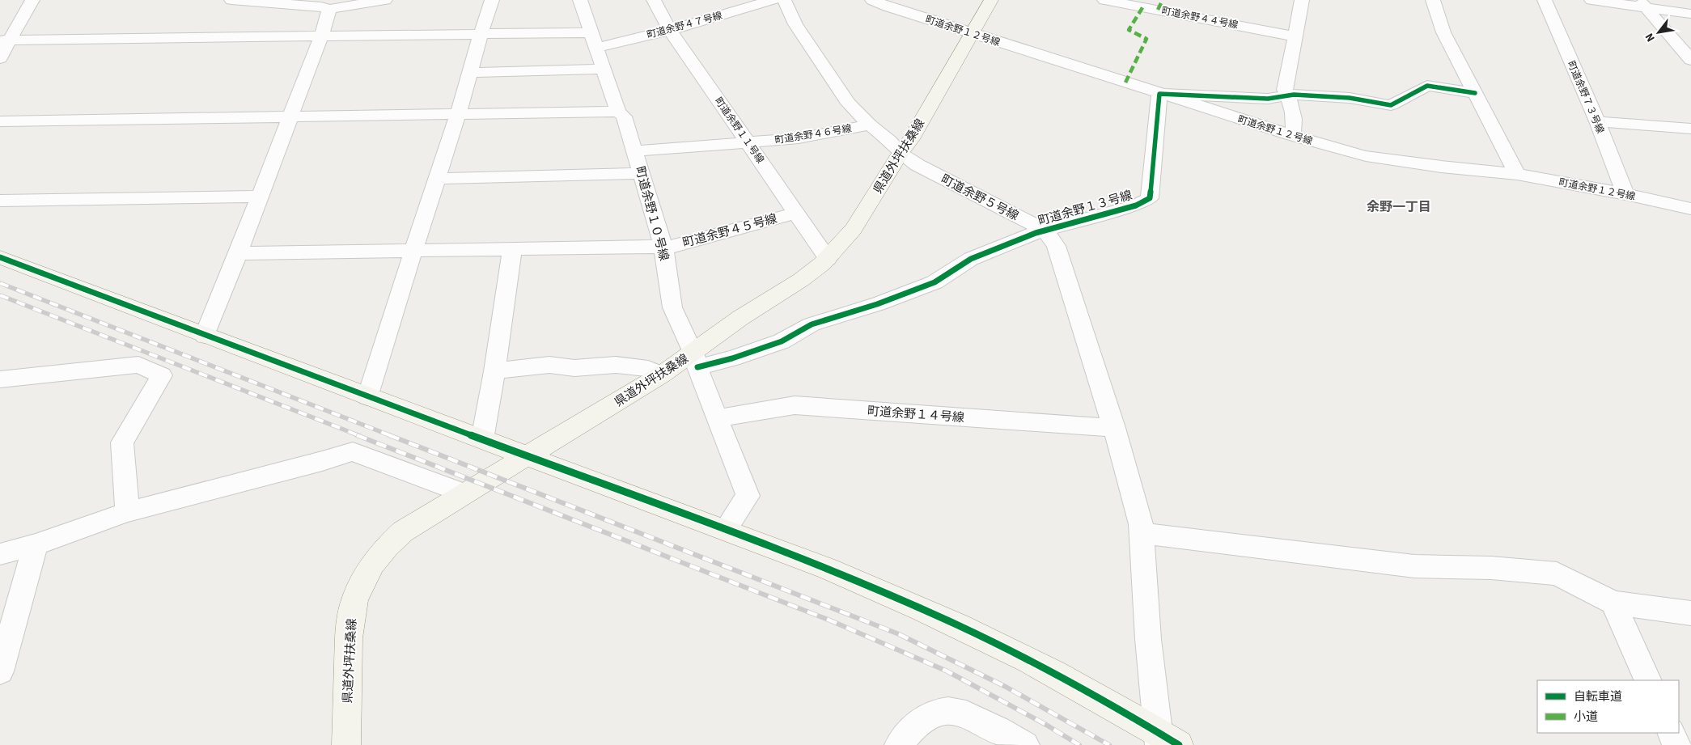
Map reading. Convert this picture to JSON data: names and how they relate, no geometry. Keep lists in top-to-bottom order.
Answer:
{
  "streets": {
    "main road": ["県道外坪扶桑線"],
    "street": [
      "町道余野４４号線",
      "町道余野４７号線",
      "町道余野１２号線",
      "町道余野７３号線",
      "町道余野１１号線",
      "町道余野４６号線",
      "町道余野５号線",
      "町道余野１３号線",
      "町道余野１０号線",
      "町道余野４５号線",
      "町道余野１４号線"
    ]
  },
  "crossings": [
    ["町道余野４７号線", "町道余野１１号線"],
    ["町道余野４７号線", "町道余野１０号線"],
    ["町道余野１２号線", "町道余野７３号線"],
    ["町道余野１２号線", "県道外坪扶桑線"],
    ["町道余野１２号線", "町道余野１３号線"],
    ["町道余野１１号線", "町道余野４６号線"],
    ["町道余野１１号線", "県道外坪扶桑線"],
    ["町道余野１１号線", "町道余野４５号線"],
    ["町道余野４６号線", "町道余野５号線"],
    ["町道余野４６号線", "町道余野１０号線"],
    ["県道外坪扶桑線", "町道余野５号線"],
    ["県道外坪扶桑線", "町道余野１３号線"],
    ["県道外坪扶桑線", "町道余野１０号線"],
    ["町道余野５号線", "町道余野１３号線"],
    ["町道余野５号線", "町道余野１４号線"],
    ["町道余野１３号線", "町道余野１０号線"],
    ["町道余野１０号線", "町道余野４５号線"],
    ["町道余野１０号線", "町道余野１４号線"]
  ],
  "districts": ["余野一丁目"],
  "legend": ["自転車道", "小道"],
  "north": "bottom left"
}
